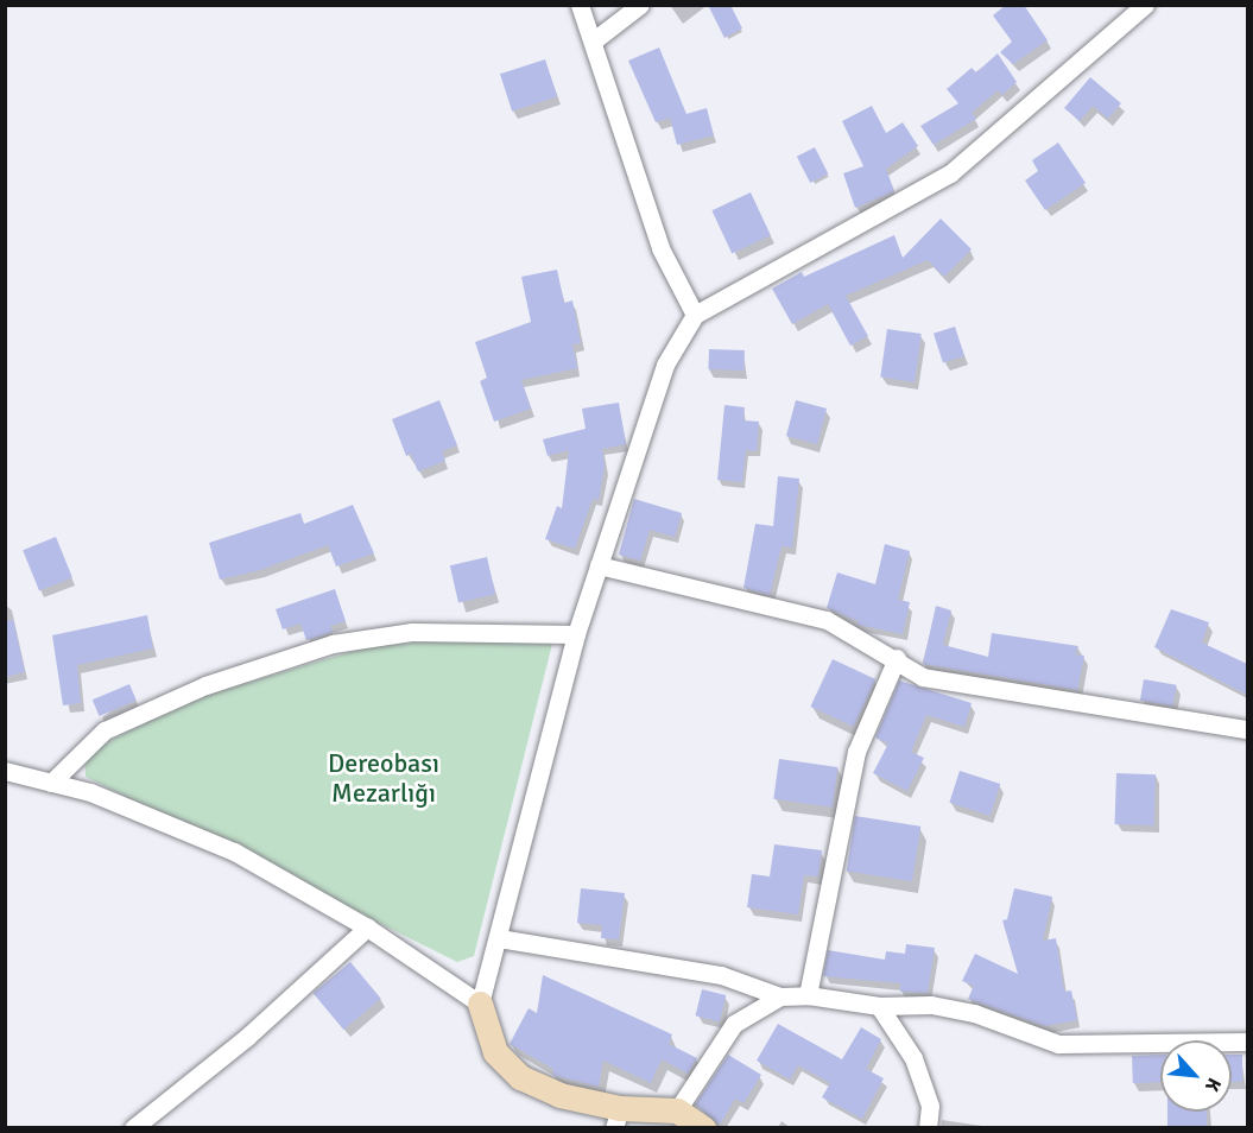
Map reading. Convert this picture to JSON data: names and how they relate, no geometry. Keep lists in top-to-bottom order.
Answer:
{
  "parks": ["Dereobası Mezarlığı"],
  "north": "bottom right"
}
